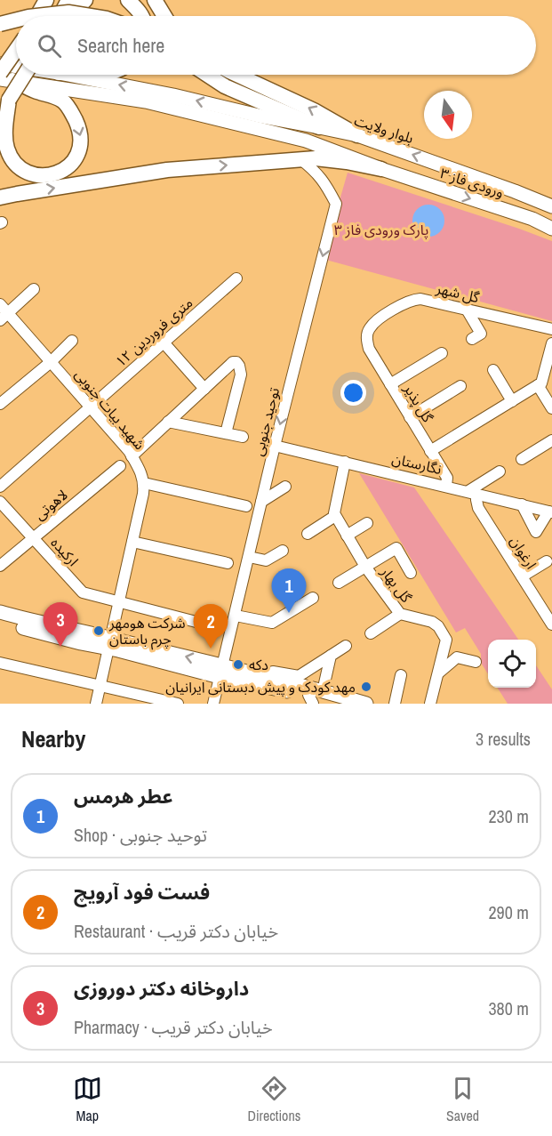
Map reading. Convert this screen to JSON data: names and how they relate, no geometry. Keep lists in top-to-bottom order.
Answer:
{
  "streets": {
    "main road": ["بلوار ولایت", "ورودی فاز ۳"],
    "street": [
      "گل شهر",
      "۱۲ متری فروردین",
      "گل پذیر",
      "شهید بیات جنوبی",
      "توحید جنوبی",
      "نگارستان",
      "لاهوتی",
      "ارکیده",
      "ارغوان",
      "گل بهار"
    ]
  },
  "crossings": [
    ["گل شهر", "گل پذیر"],
    ["۱۲ متری فروردین", "شهید بیات جنوبی"],
    ["گل پذیر", "نگارستان"],
    ["توحید جنوبی", "نگارستان"],
    ["نگارستان", "ارغوان"],
    ["لاهوتی", "ارکیده"]
  ],
  "one_way": ["ورودی فاز ۳", "توحید جنوبی"],
  "parks": ["پارک ورودی فاز ۳"],
  "places": ["شرکت هومهر چرم باستان", "دکه", "مهد کودک و پیش دبستانی ایرانیان"],
  "north": "bottom",
  "page": {
    "search": "Search here",
    "pins": ["1", "3", "2"],
    "heading": ["Nearby", "3 results"],
    "list": [
      {
        "mark": "1",
        "name": "عطر هرمس",
        "note": "Shop · توحید جنوبی",
        "value": "230 m"
      },
      {
        "mark": "2",
        "name": "فست فود آرویچ",
        "note": "Restaurant · خیابان دکتر قریب",
        "value": "290 m"
      },
      {
        "mark": "3",
        "name": "داروخانه دکتر دوروزی",
        "note": "Pharmacy · خیابان دکتر قریب",
        "value": "380 m"
      }
    ],
    "nav": ["Map", "Directions", "Saved"]
  }
}
